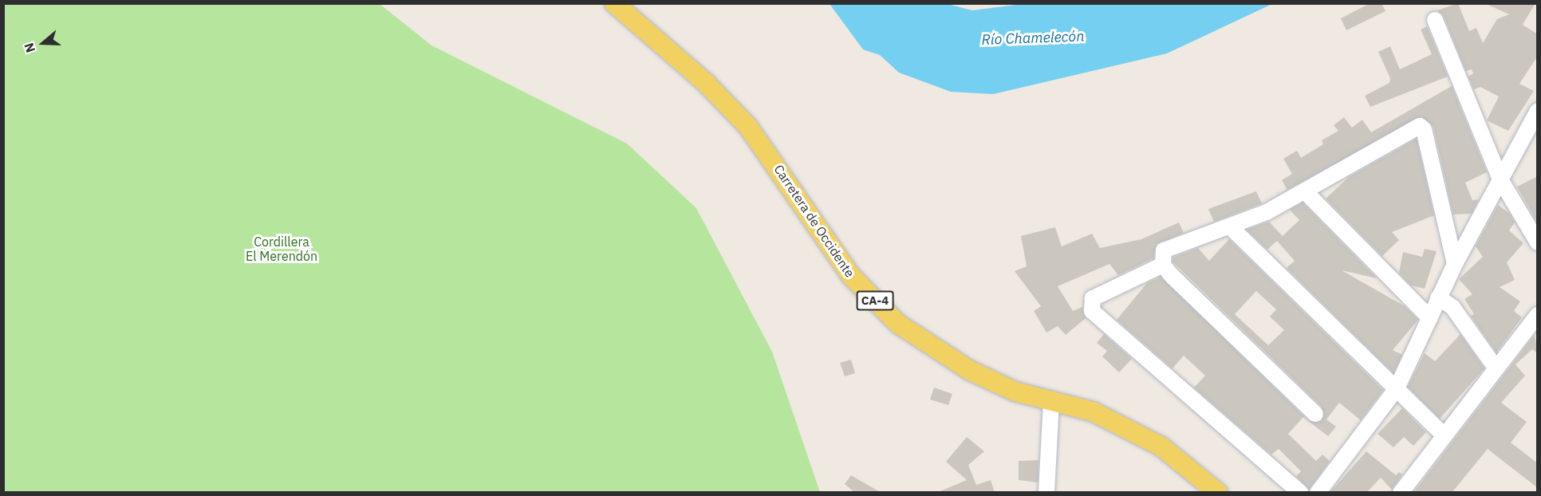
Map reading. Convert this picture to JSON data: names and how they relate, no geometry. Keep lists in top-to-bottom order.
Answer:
{
  "streets": {
    "main road": ["Carretera de Occidente", "CA-4"]
  },
  "water": ["Río Chamelecón"],
  "parks": ["Cordillera El Merendón"],
  "north": "left"
}
